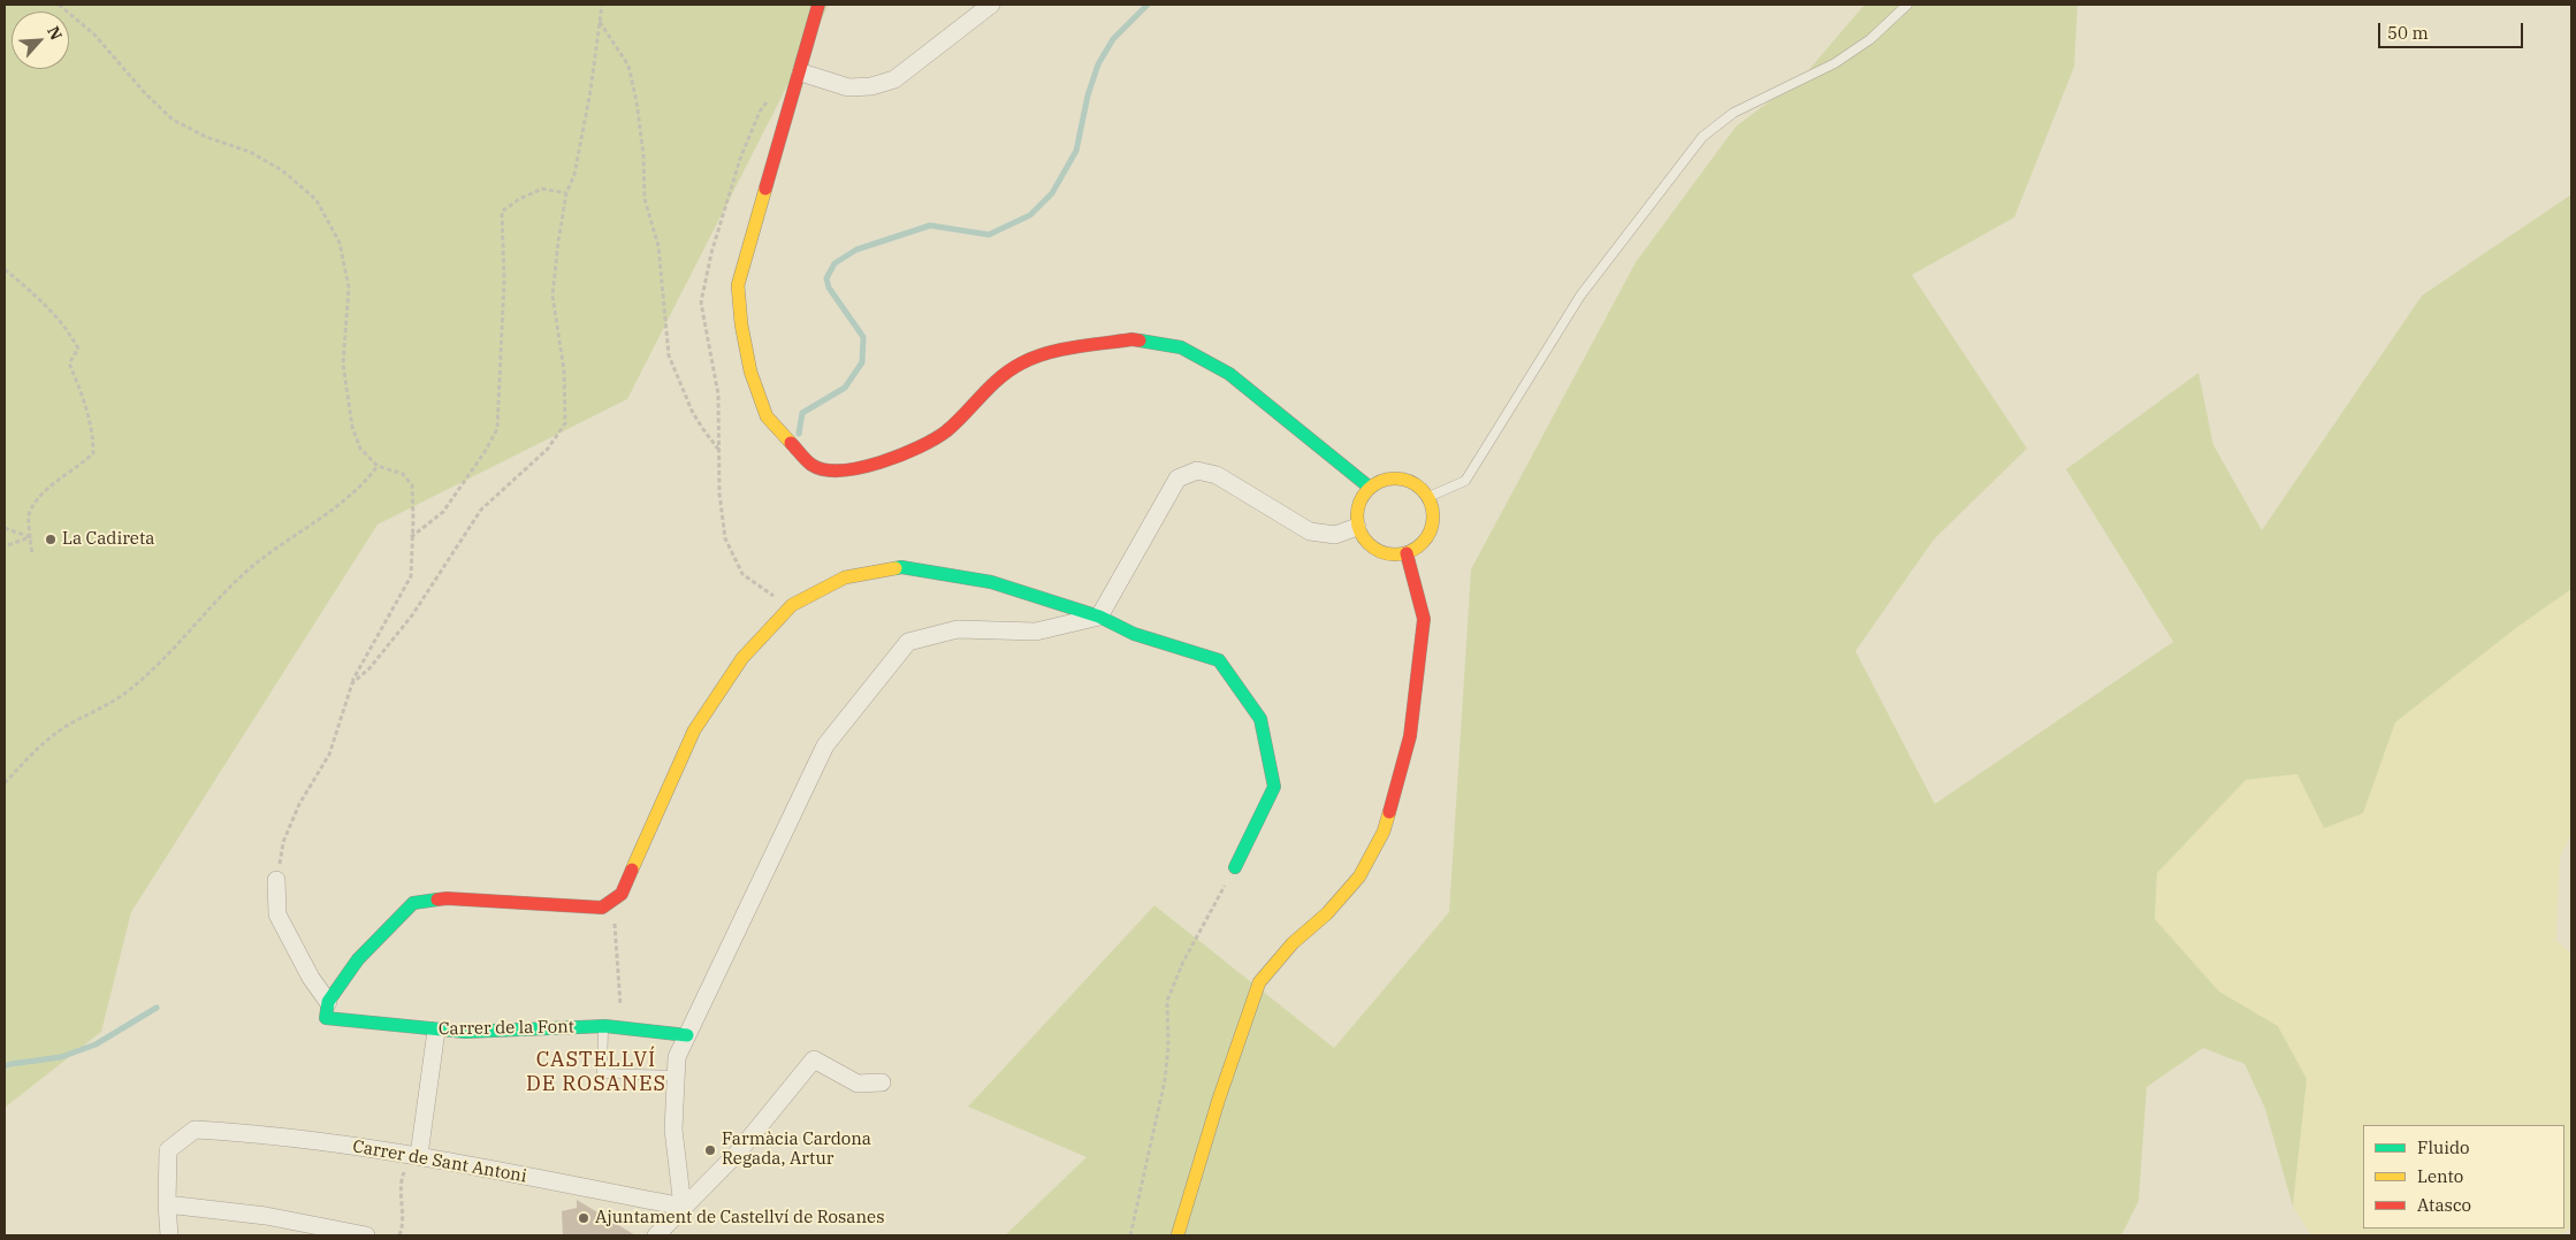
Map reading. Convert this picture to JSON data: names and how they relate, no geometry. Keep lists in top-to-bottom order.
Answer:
{
  "streets": {
    "street": ["Carrer de la Font", "Carrer de Sant Antoni"]
  },
  "districts": ["CASTELLVÍ DE ROSANES"],
  "places": ["La Cadireta", "Farmàcia Cardona Regada, Artur", "Ajuntament de Castellví de Rosanes"],
  "legend": ["Fluido", "Lento", "Atasco"],
  "scale_bar": "50 m",
  "north": "top right"
}
